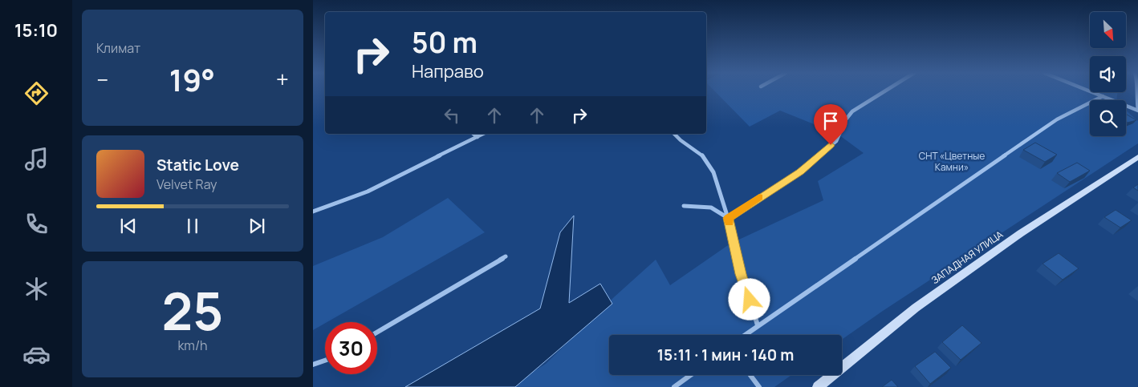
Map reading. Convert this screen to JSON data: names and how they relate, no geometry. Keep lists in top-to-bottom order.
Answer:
{
  "streets": {
    "main road": ["ЗАПАДНАЯ УЛИЦА"]
  },
  "parks": ["СНТ «Цветные Камни»"],
  "north": "bottom right",
  "page": {
    "tabs": "15:10",
    "tile": [
      "Климат",
      ["25", "km/h"]
    ],
    "turn": ["50 m", "Направо"],
    "heat": ["−", "19°", "+"],
    "song": ["Static Love", "Velvet Ray"],
    "limit": "30",
    "trip": "15:11 · 1 мин · 140 m"
  }
}
